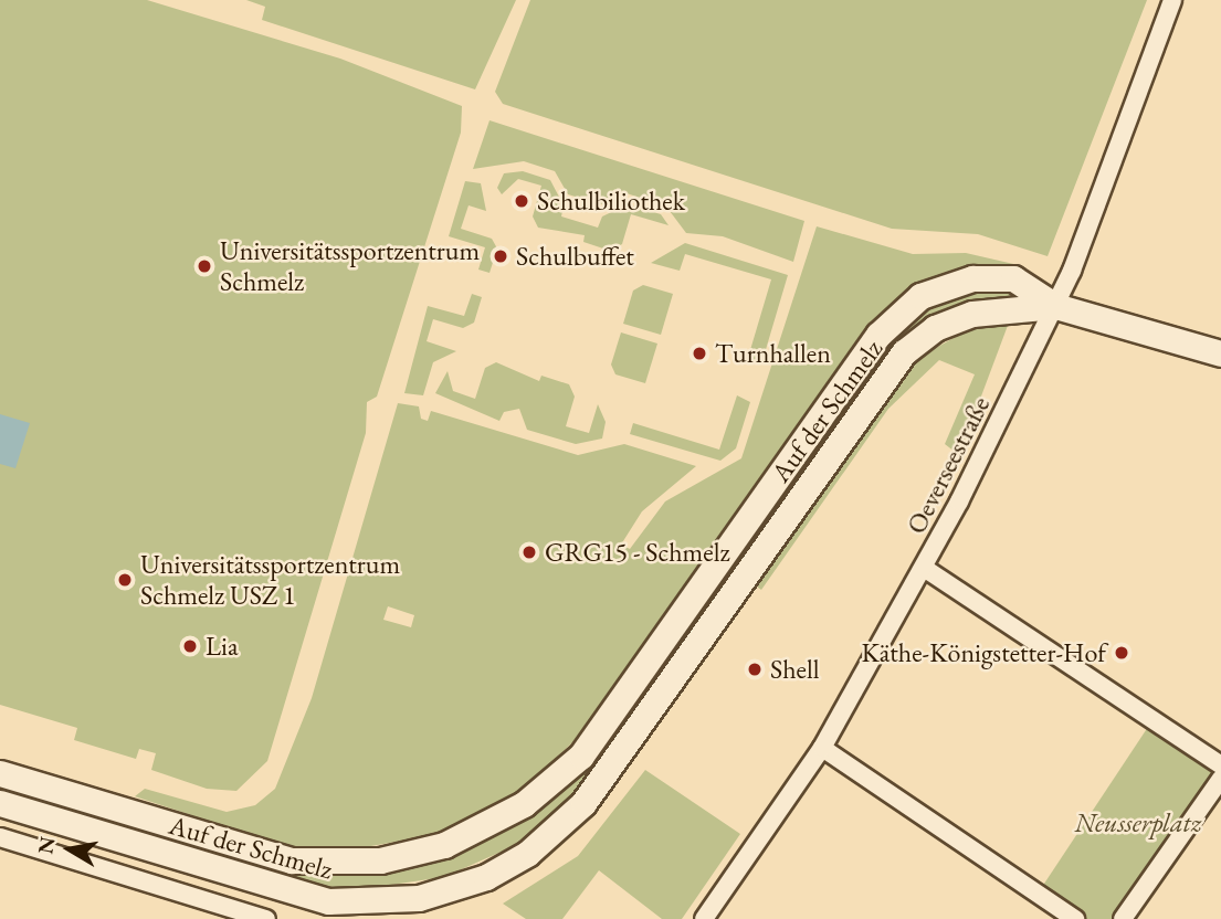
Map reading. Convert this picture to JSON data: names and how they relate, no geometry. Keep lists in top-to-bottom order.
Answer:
{
  "streets": {
    "main road": ["Auf der Schmelz"],
    "street": ["Oeverseestraße"]
  },
  "crossings": [
    ["Auf der Schmelz", "Oeverseestraße"]
  ],
  "parks": ["Neusserplatz"],
  "places": [
    "Schulbiliothek",
    "Schulbuffet",
    "Universitätssportzentrum Schmelz",
    "Turnhallen",
    "GRG15 - Schmelz",
    "Universitätssportzentrum Schmelz USZ 1",
    "Lia",
    "Käthe-Königstetter-Hof",
    "Shell"
  ],
  "north": "left"
}
